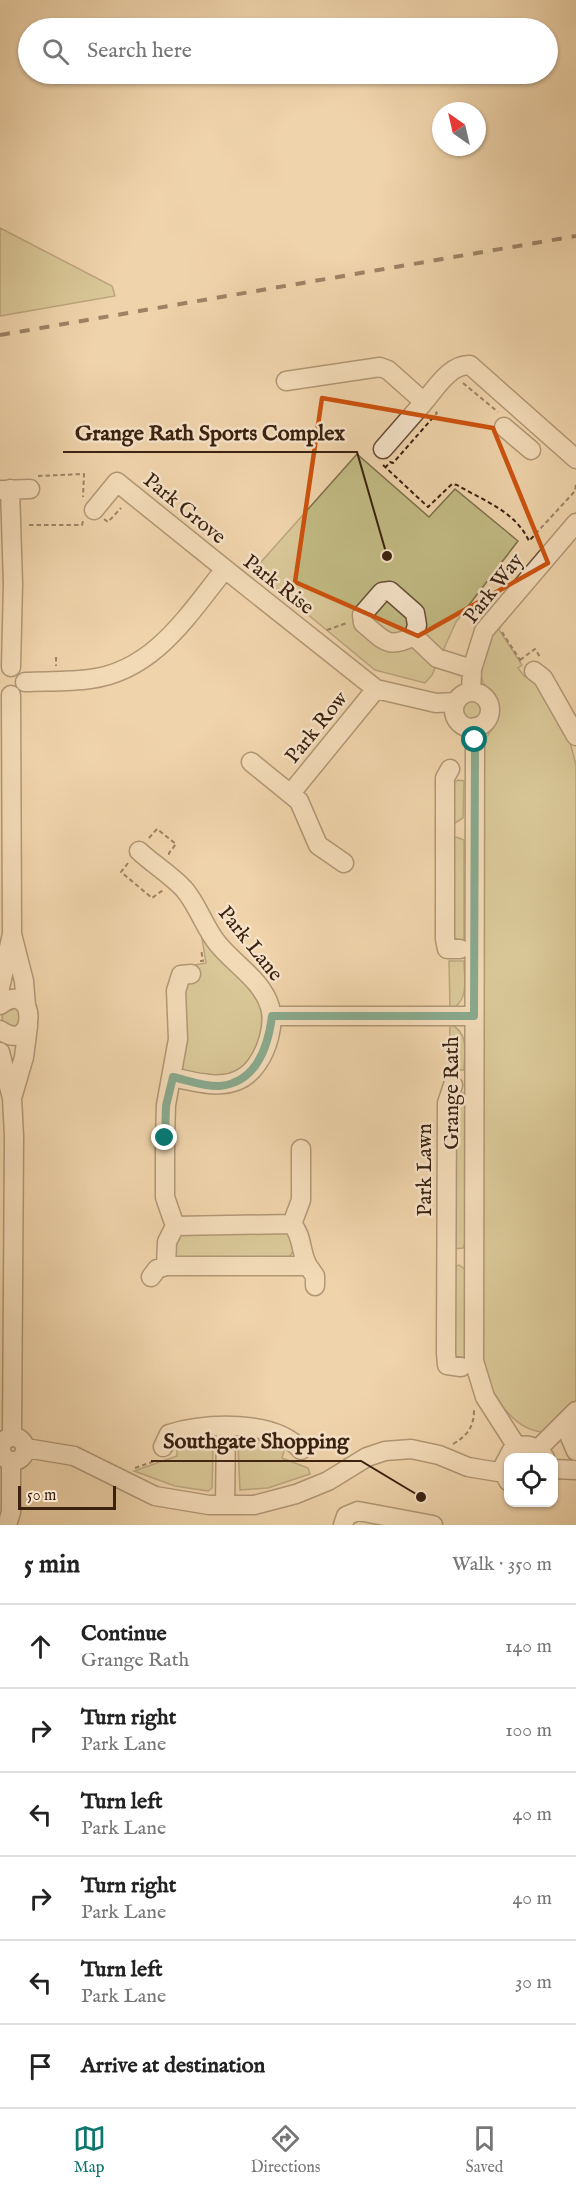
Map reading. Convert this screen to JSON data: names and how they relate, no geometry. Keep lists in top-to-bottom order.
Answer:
{
  "streets": {
    "street": [
      "Park Grove",
      "Park Rise",
      "Park Way",
      "Park Row",
      "Park Lane",
      "Grange Rath",
      "Park Lawn"
    ]
  },
  "crossings": [
    ["Park Grove", "Park Rise"],
    ["Park Rise", "Park Way"],
    ["Park Rise", "Park Row"],
    ["Park Rise", "Grange Rath"],
    ["Park Way", "Grange Rath"],
    ["Park Lane", "Grange Rath"]
  ],
  "places": ["Grange Rath Sports Complex", "Southgate Shopping"],
  "scale_bar": "50 m",
  "north": "top left",
  "page": {
    "search": "Search here",
    "scale": "50 m",
    "heading": ["5 min", "Walk · 350 m"],
    "list": [
      ["Continue", "Grange Rath", "140 m"],
      ["Turn right", "Park Lane", "100 m"],
      ["Turn left", "Park Lane", "40 m"],
      ["Turn right", "Park Lane", "40 m"],
      ["Turn left", "Park Lane", "30 m"],
      "Arrive at destination"
    ],
    "nav": ["Map", "Directions", "Saved"]
  }
}
